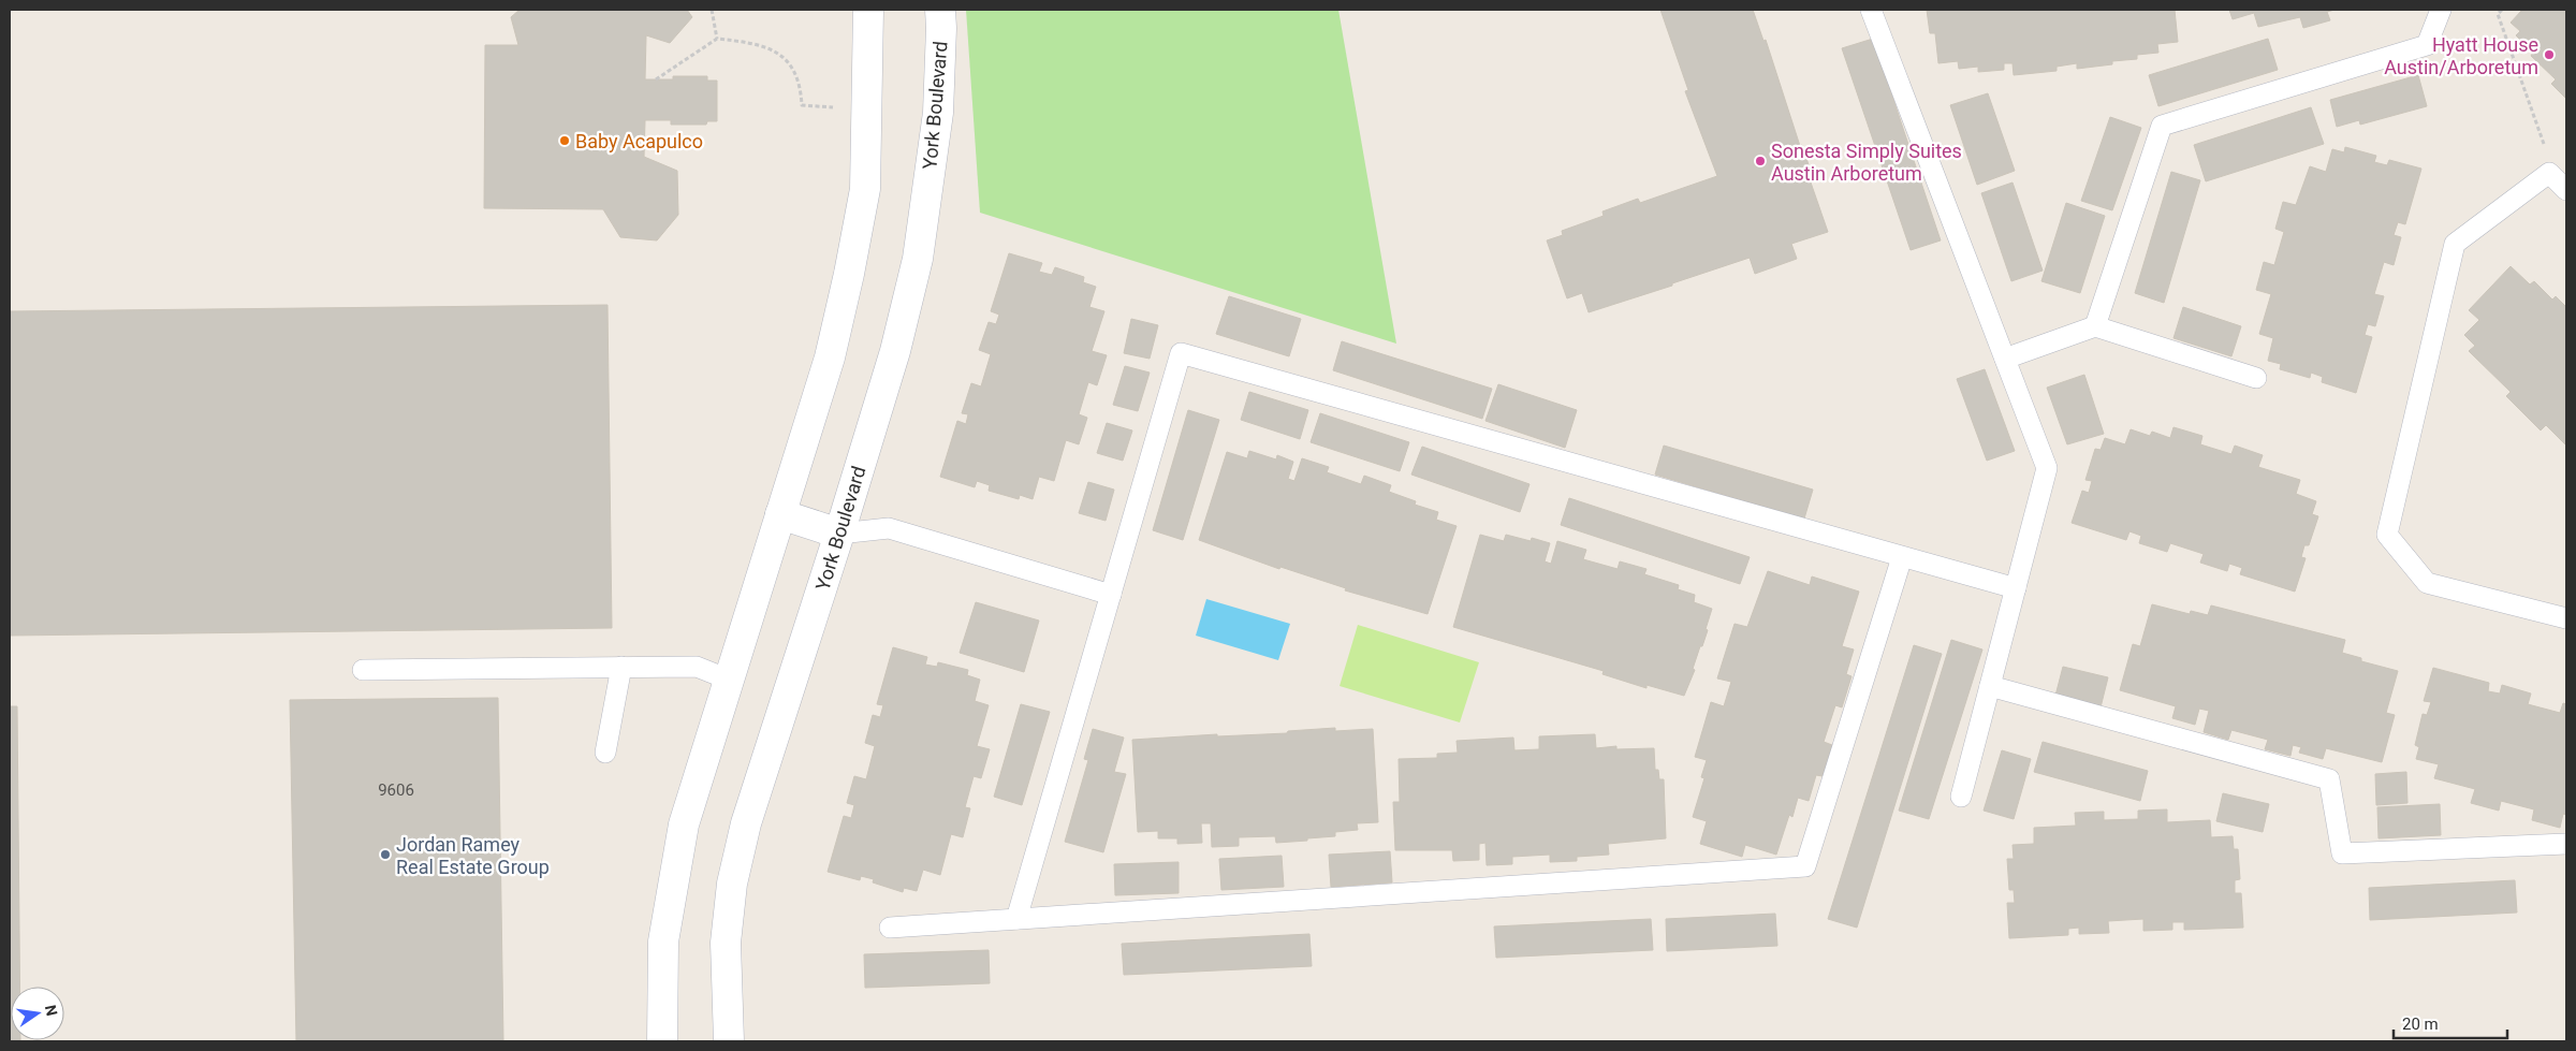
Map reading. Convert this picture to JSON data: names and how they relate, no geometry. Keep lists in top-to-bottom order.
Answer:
{
  "streets": {
    "street": ["York Boulevard"]
  },
  "places": [
    "Hyatt House Austin/Arboretum",
    "Baby Acapulco",
    "Sonesta Simply Suites Austin Arboretum",
    "Jordan Ramey Real Estate Group"
  ],
  "house_numbers": ["9606"],
  "scale_bar": "20 m",
  "north": "right"
}
